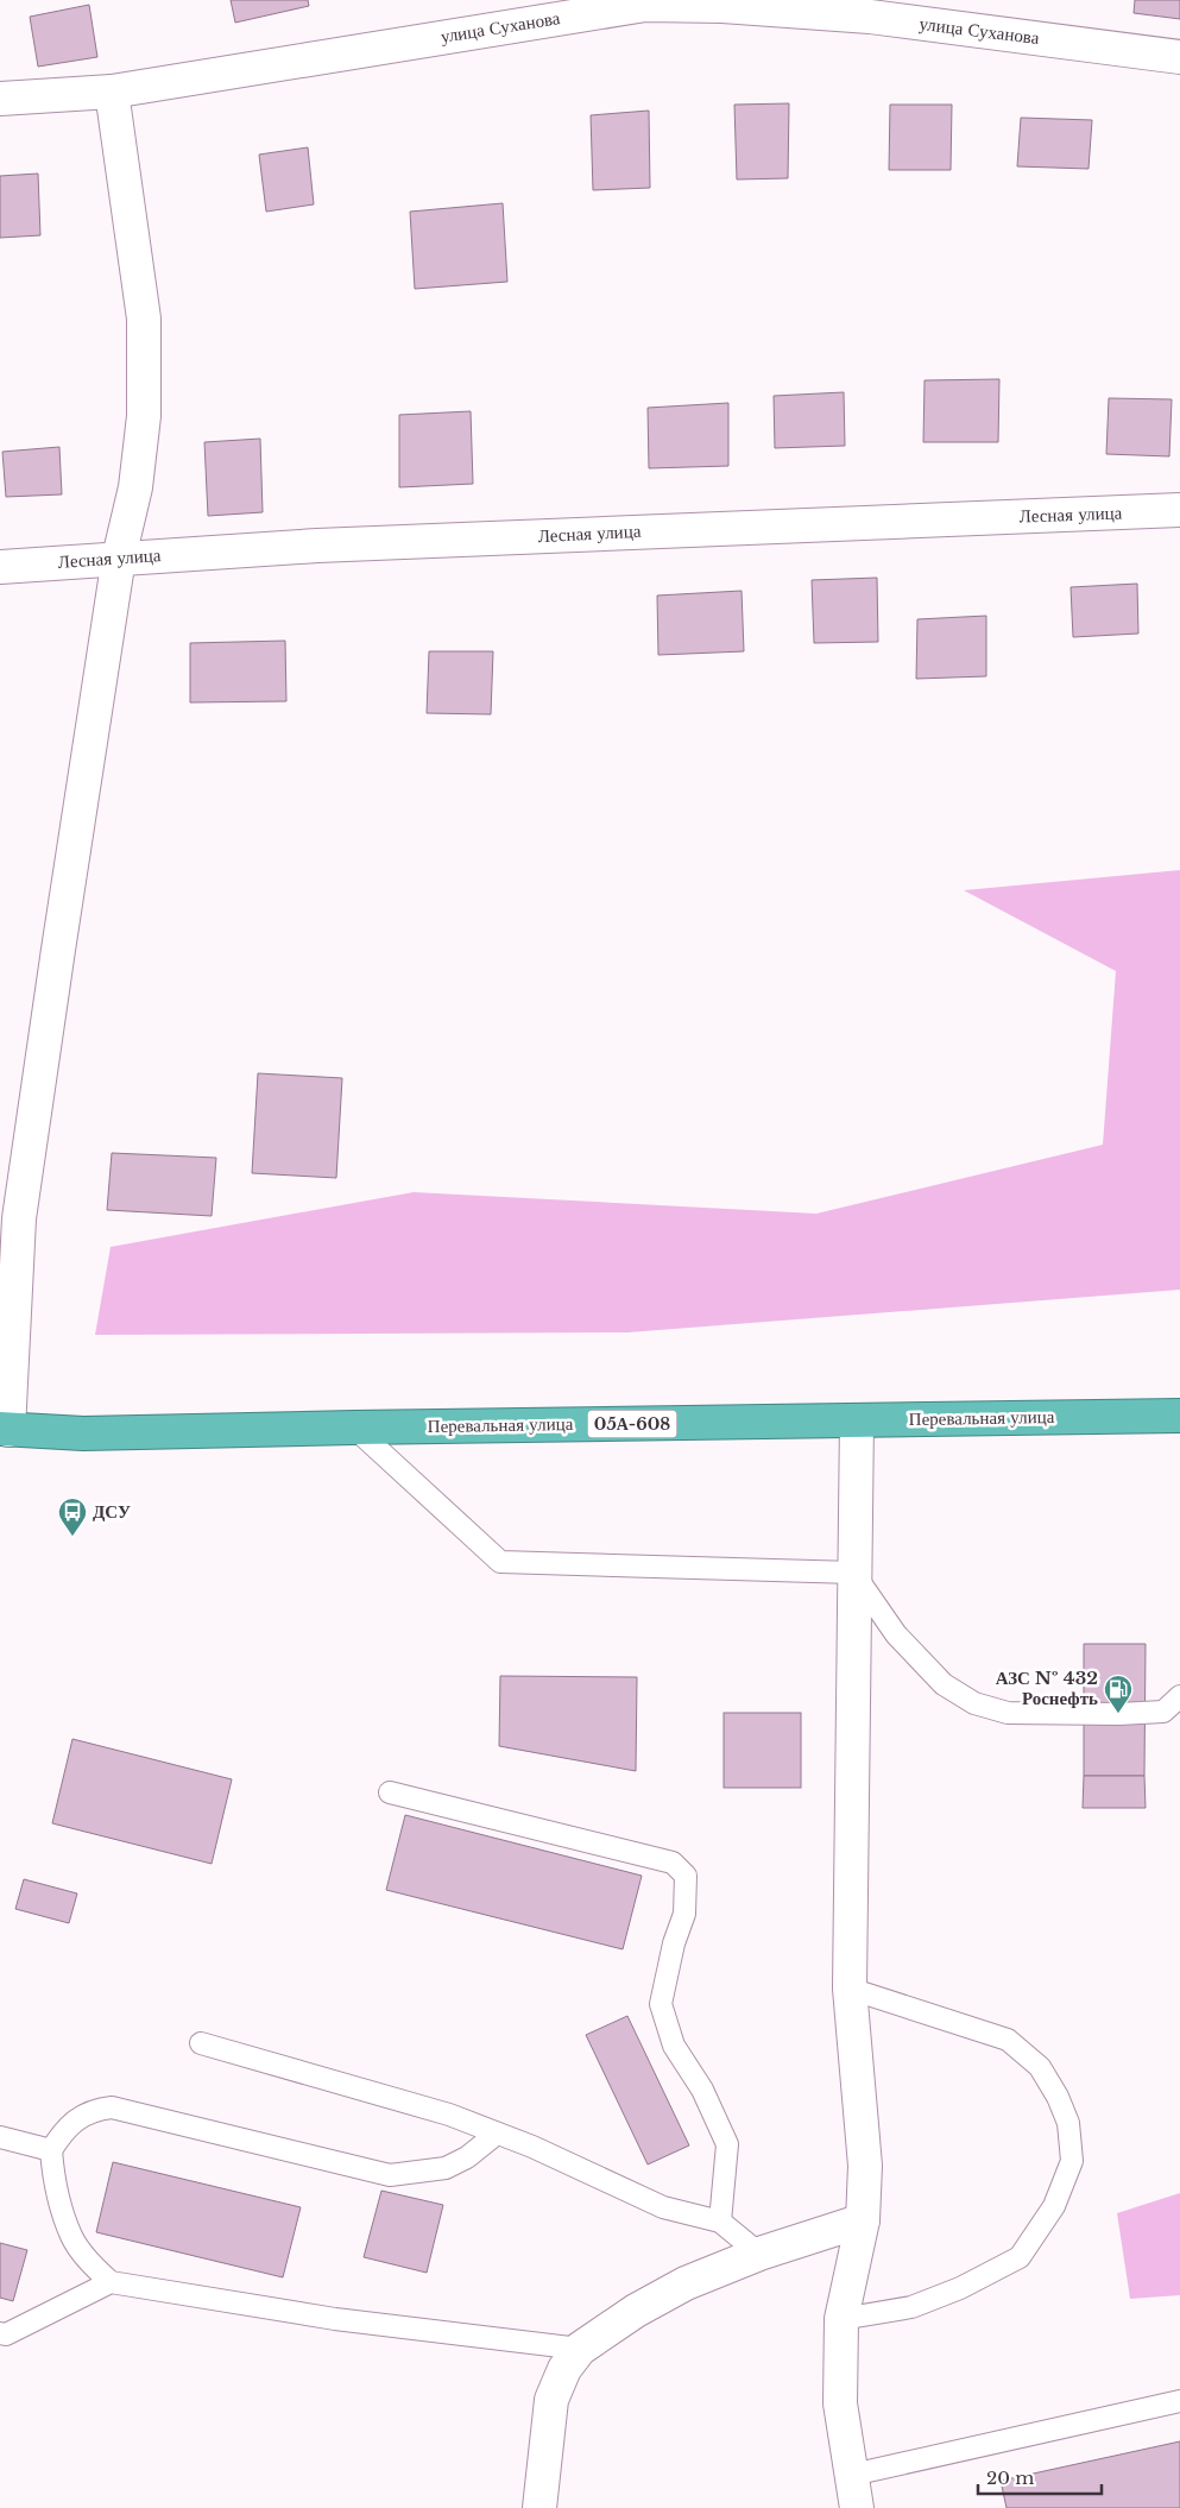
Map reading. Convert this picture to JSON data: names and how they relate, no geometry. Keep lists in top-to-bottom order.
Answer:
{
  "streets": {
    "highway": ["Перевальная улица", "05А-608"],
    "street": ["улица Суханова", "Лесная улица"]
  },
  "places": {
    "bus stop": ["ДСУ"],
    "fuel station": ["АЗС № 432 Роснефть"]
  },
  "scale_bar": "20 m"
}
